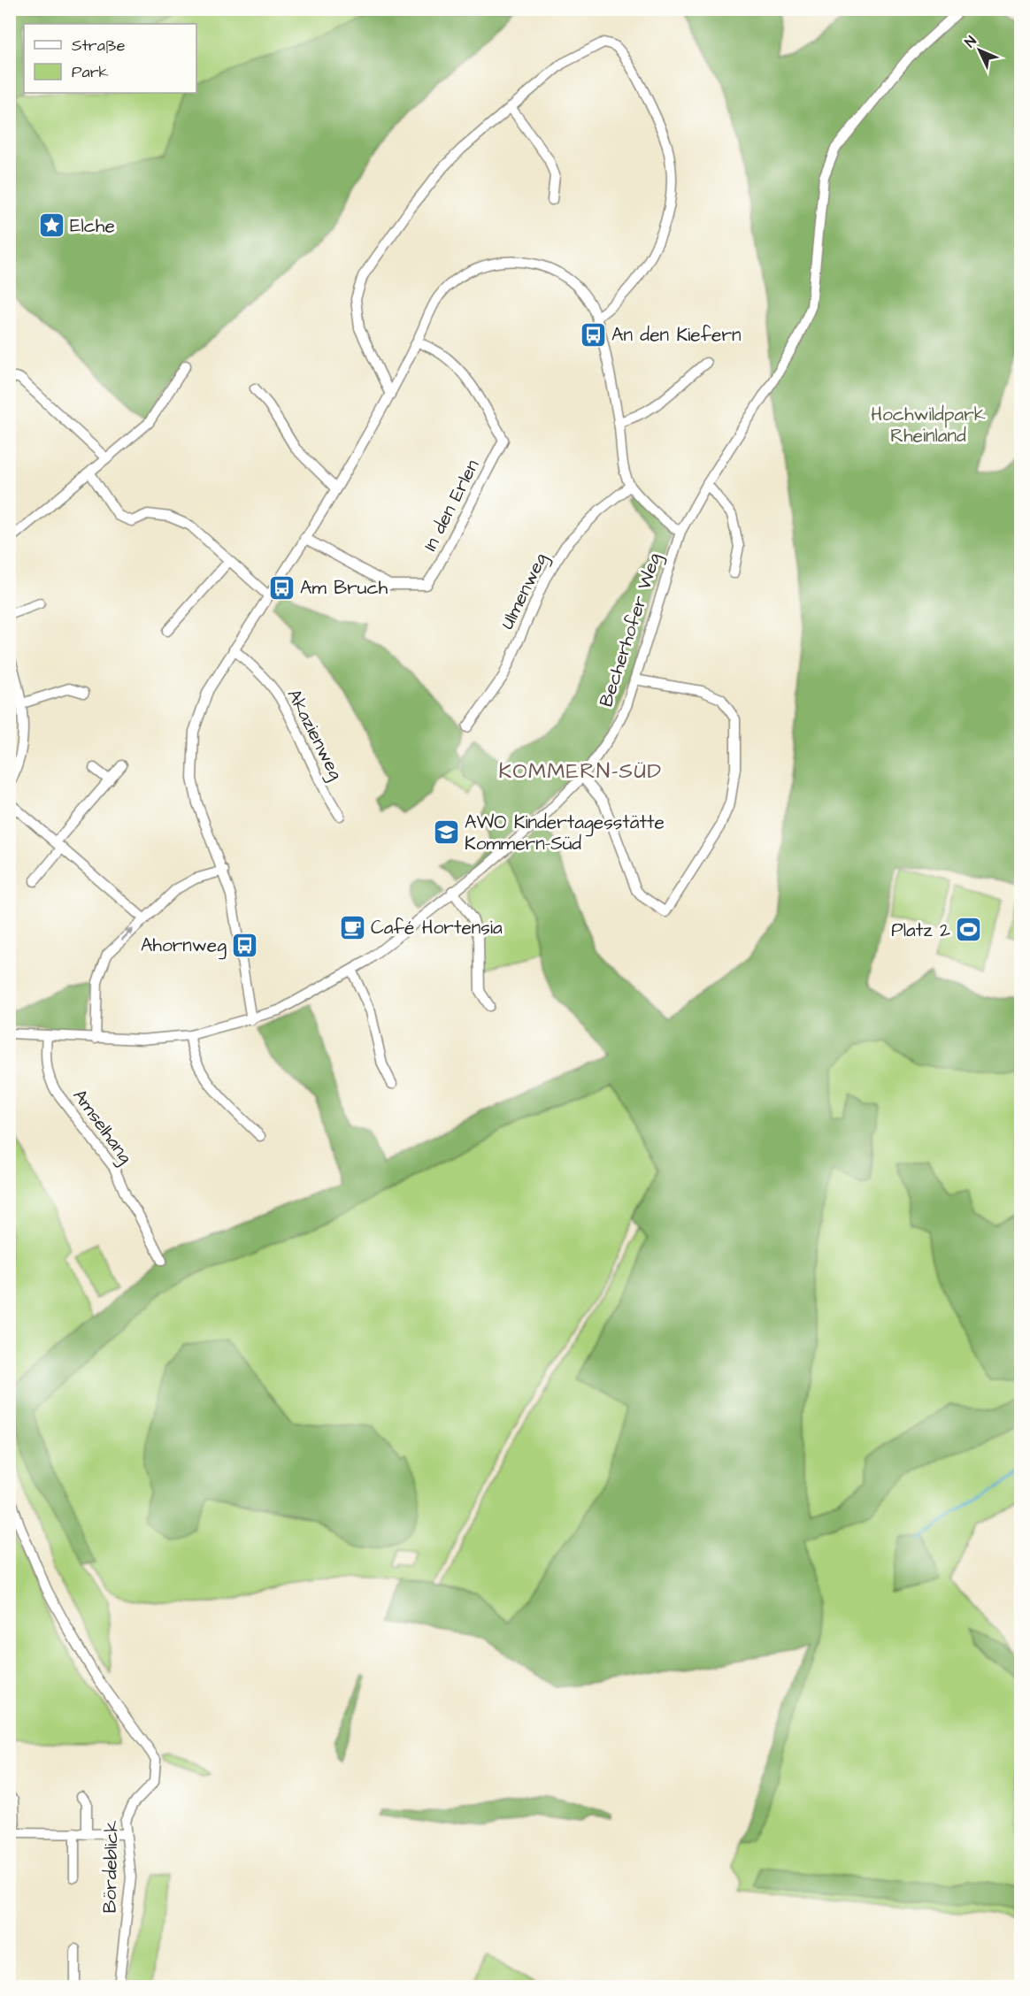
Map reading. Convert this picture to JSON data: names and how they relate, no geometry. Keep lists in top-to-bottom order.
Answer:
{
  "streets": {
    "street": [
      "In den Erlen",
      "Ulmenweg",
      "Becherhofer Weg",
      "Akazienweg",
      "Amselhang",
      "Bördeblick"
    ]
  },
  "crossings": [
    ["Becherhofer Weg", "Amselhang"]
  ],
  "districts": ["KOMMERN-SÜD"],
  "parks": ["Hochwildpark Rheinland"],
  "places": {
    "place": ["Elche"],
    "bus stop": ["An den Kiefern", "Am Bruch", "Ahornweg"],
    "school or university": ["AWO Kindertagesstätte Kommern-Süd"],
    "cafe": ["Café Hortensia"],
    "sports": ["Platz 2"]
  },
  "legend": ["Straße", "Park"],
  "north": "top left"
}
